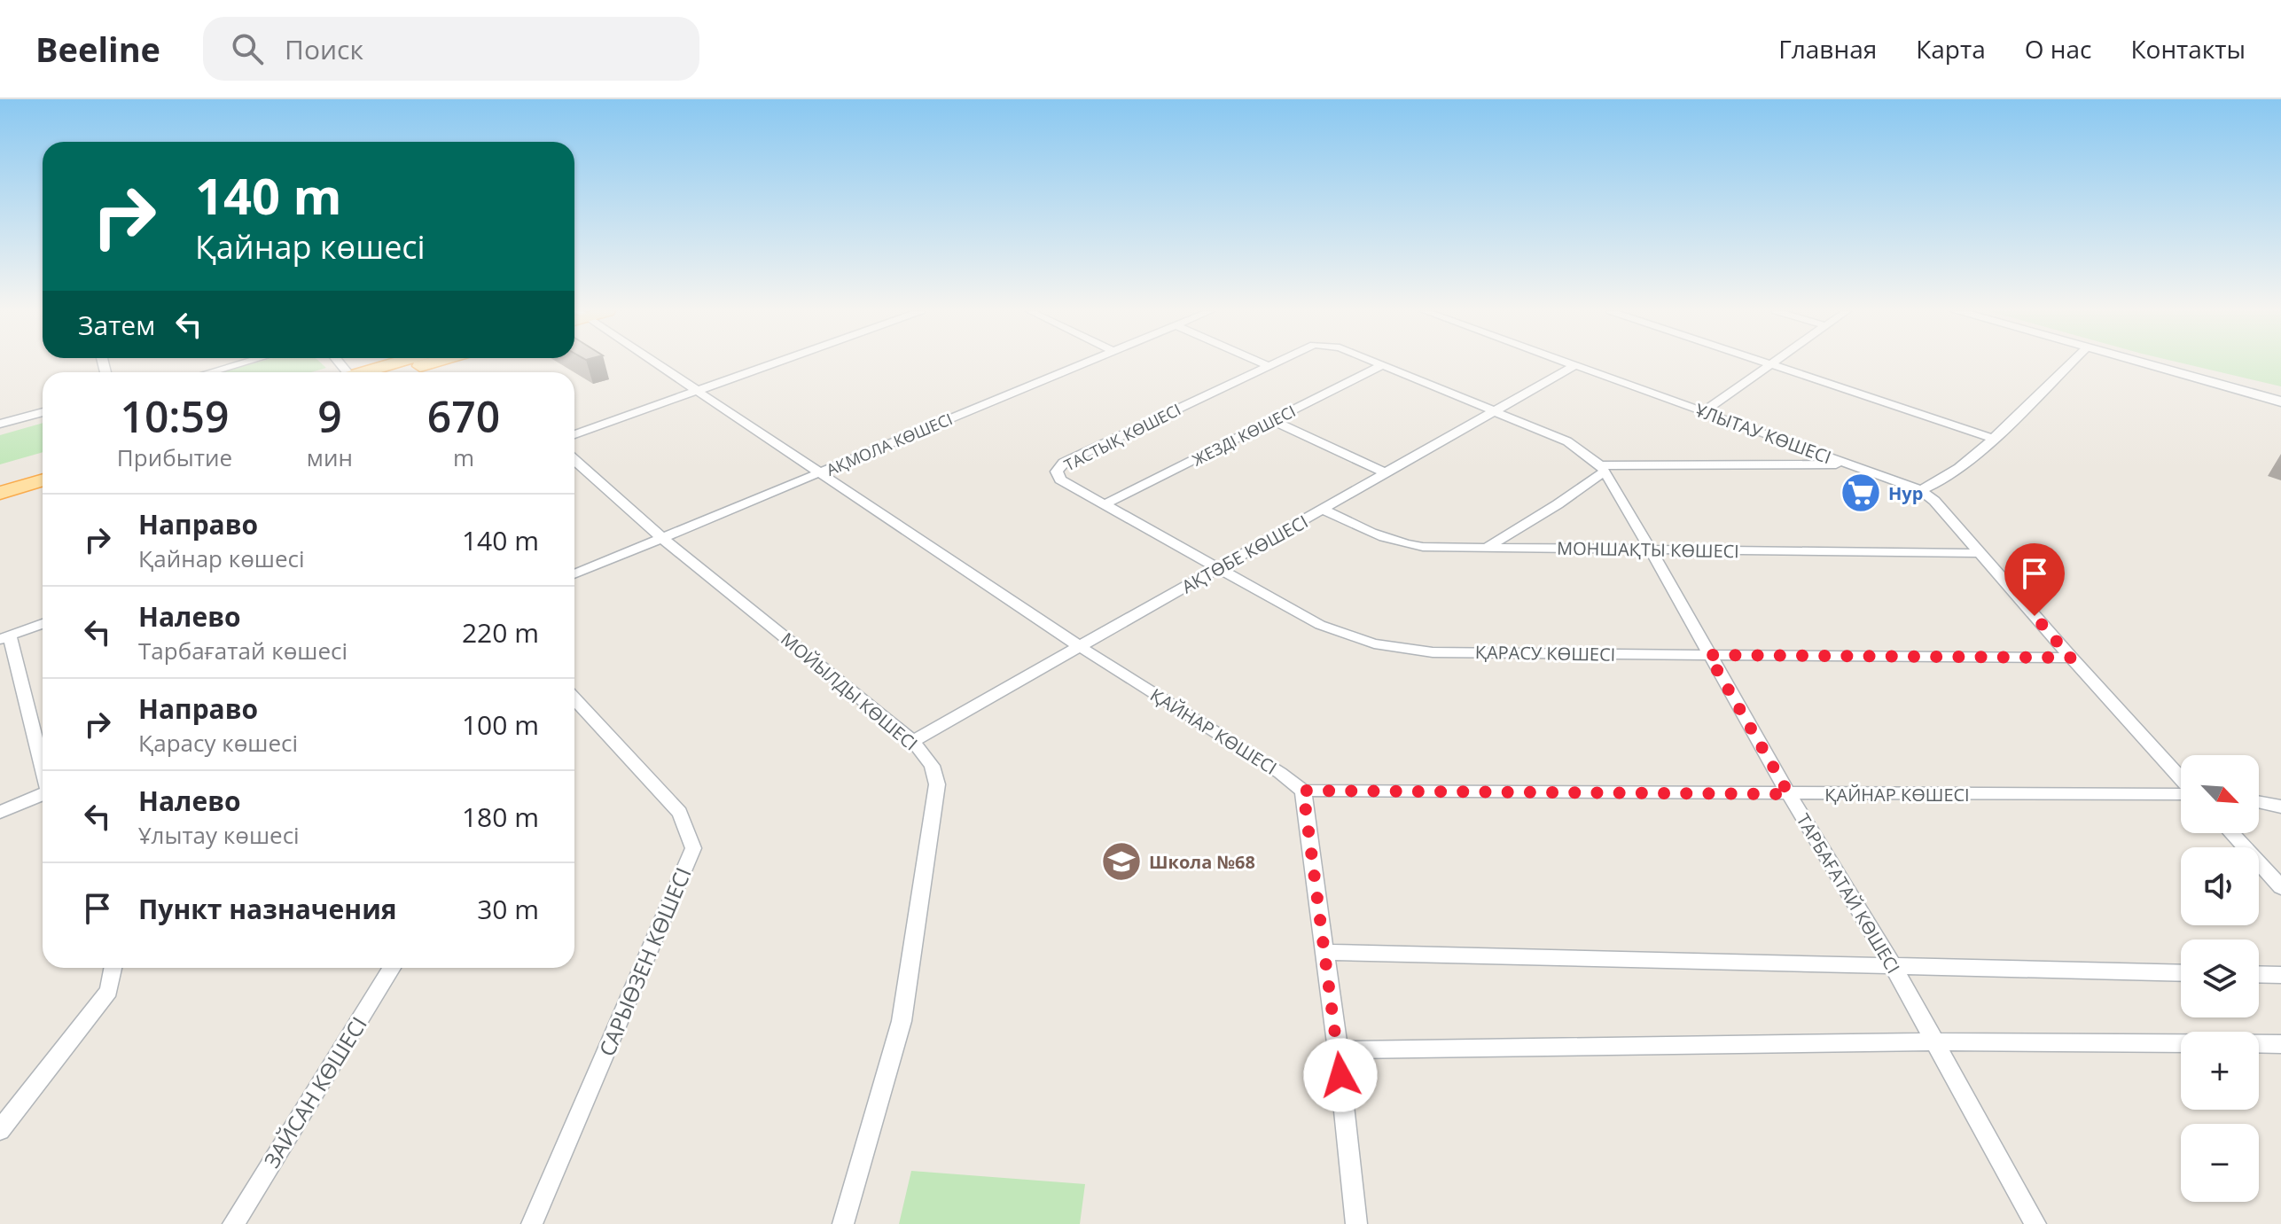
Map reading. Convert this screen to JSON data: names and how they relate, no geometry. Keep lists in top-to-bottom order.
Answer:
{
  "streets": {
    "street": [
      "ҰЛЫТАУ КӨШЕСІ",
      "ЖЕЗДІ КӨШЕСІ",
      "ТАСТЫҚ КӨШЕСІ",
      "АҚМОЛА КӨШЕСІ",
      "МОНШАҚТЫ КӨШЕСІ",
      "АҚТӨБЕ КӨШЕСІ",
      "ҚАРАСУ КӨШЕСІ",
      "МОЙЫЛДЫ КӨШЕСІ",
      "ҚАЙНАР КӨШЕСІ",
      "ТАРБАҒАТАЙ КӨШЕСІ",
      "САРЫӨЗЕН КӨШЕСІ",
      "ЗАЙСАН КӨШЕСІ"
    ]
  },
  "crossings": [
    ["ҰЛЫТАУ КӨШЕСІ", "МОНШАҚТЫ КӨШЕСІ"],
    ["ҰЛЫТАУ КӨШЕСІ", "АҚТӨБЕ КӨШЕСІ"],
    ["ҰЛЫТАУ КӨШЕСІ", "ҚАРАСУ КӨШЕСІ"],
    ["ЖЕЗДІ КӨШЕСІ", "ҚАРАСУ КӨШЕСІ"],
    ["ЖЕЗДІ КӨШЕСІ", "ТАРБАҒАТАЙ КӨШЕСІ"],
    ["ТАСТЫҚ КӨШЕСІ", "ҚАРАСУ КӨШЕСІ"],
    ["АҚМОЛА КӨШЕСІ", "МОЙЫЛДЫ КӨШЕСІ"],
    ["АҚМОЛА КӨШЕСІ", "ҚАЙНАР КӨШЕСІ"],
    ["МОНШАҚТЫ КӨШЕСІ", "АҚТӨБЕ КӨШЕСІ"],
    ["МОНШАҚТЫ КӨШЕСІ", "ТАРБАҒАТАЙ КӨШЕСІ"],
    ["АҚТӨБЕ КӨШЕСІ", "ҚАРАСУ КӨШЕСІ"],
    ["АҚТӨБЕ КӨШЕСІ", "МОЙЫЛДЫ КӨШЕСІ"],
    ["АҚТӨБЕ КӨШЕСІ", "ҚАЙНАР КӨШЕСІ"],
    ["АҚТӨБЕ КӨШЕСІ", "ТАРБАҒАТАЙ КӨШЕСІ"],
    ["ҚАРАСУ КӨШЕСІ", "ТАРБАҒАТАЙ КӨШЕСІ"],
    ["ҚАЙНАР КӨШЕСІ", "ТАРБАҒАТАЙ КӨШЕСІ"]
  ],
  "places": {
    "supermarket": ["Нур"],
    "school or university": ["Школа №68"]
  },
  "north": "bottom right",
  "page": {
    "header": "Beeline",
    "search": "Поиск",
    "nav": [
      "Главная",
      "Карта",
      "О нас",
      "Контакты"
    ],
    "turn": ["140 m", "Қайнар көшесі"],
    "then": "Затем",
    "eta": [
      "10:59",
      "Прибытие",
      "9",
      "мин",
      "670",
      "m"
    ],
    "list": [
      {
        "name": "Направо",
        "note": "Қайнар көшесі",
        "value": "140 m"
      },
      {
        "name": "Налево",
        "note": "Тарбағатай көшесі",
        "value": "220 m"
      },
      {
        "name": "Направо",
        "note": "Қарасу көшесі",
        "value": "100 m"
      },
      {
        "name": "Налево",
        "note": "Ұлытау көшесі",
        "value": "180 m"
      },
      {
        "name": "Пункт назначения",
        "value": "30 m"
      }
    ],
    "map_buttons": ["+", "−"]
  }
}
